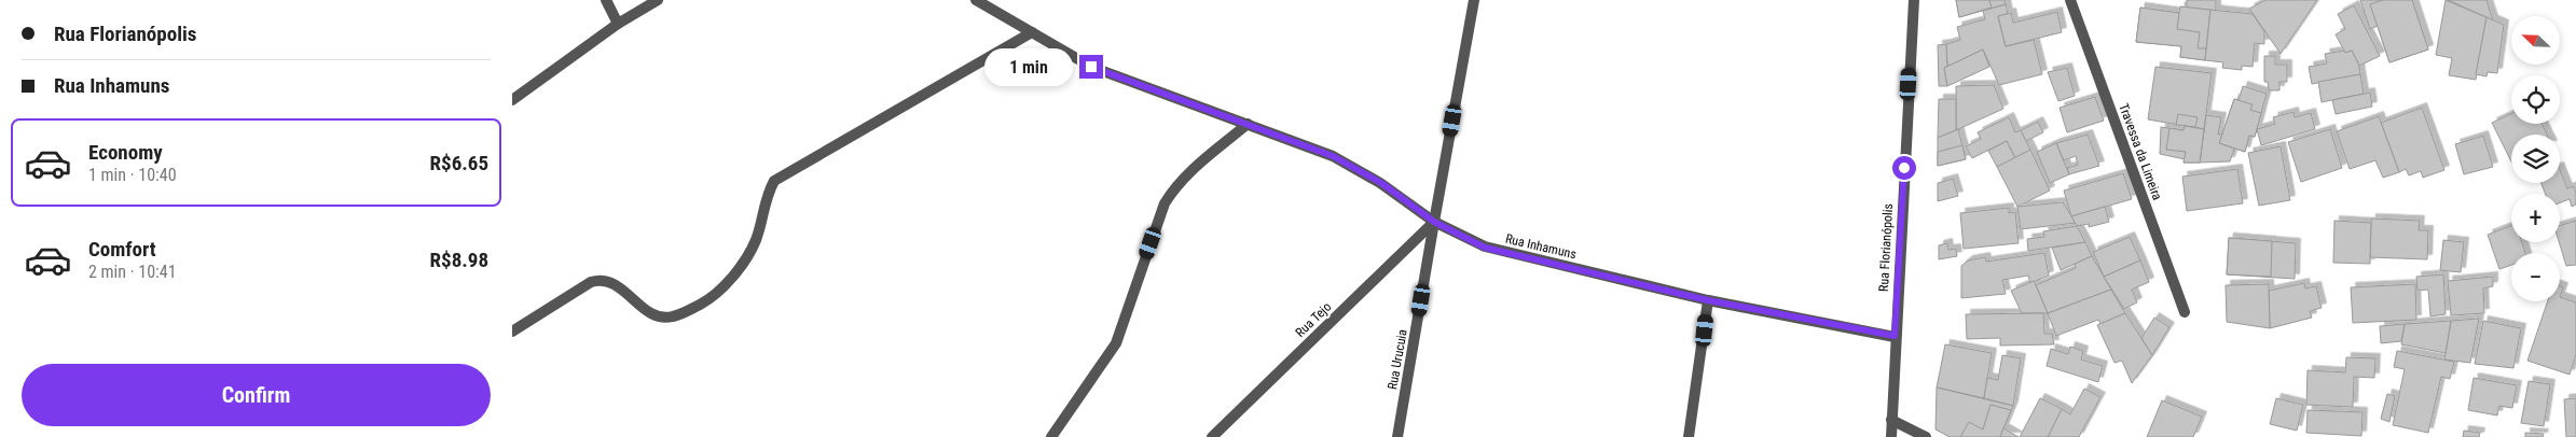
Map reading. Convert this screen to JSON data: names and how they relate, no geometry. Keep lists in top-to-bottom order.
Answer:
{
  "streets": {
    "street": [
      "Travessa da Limeira",
      "Rua Inhamuns",
      "Rua Florianópolis",
      "Rua Tejo",
      "Rua Urucuia"
    ]
  },
  "crossings": [
    ["Rua Inhamuns", "Rua Florianópolis"],
    ["Rua Inhamuns", "Rua Tejo"],
    ["Rua Inhamuns", "Rua Urucuia"],
    ["Rua Tejo", "Rua Urucuia"]
  ],
  "north": "top left",
  "page": {
    "banner": ["Rua Florianópolis", "Rua Inhamuns"],
    "map_buttons": ["+", "−"],
    "bubble": "1 min",
    "list": [
      {
        "name": "Economy",
        "note": "1 min · 10:40",
        "value": "R$6.65"
      },
      {
        "name": "Comfort",
        "note": "2 min · 10:41",
        "value": "R$8.98"
      }
    ],
    "buttons": "Confirm"
  }
}
